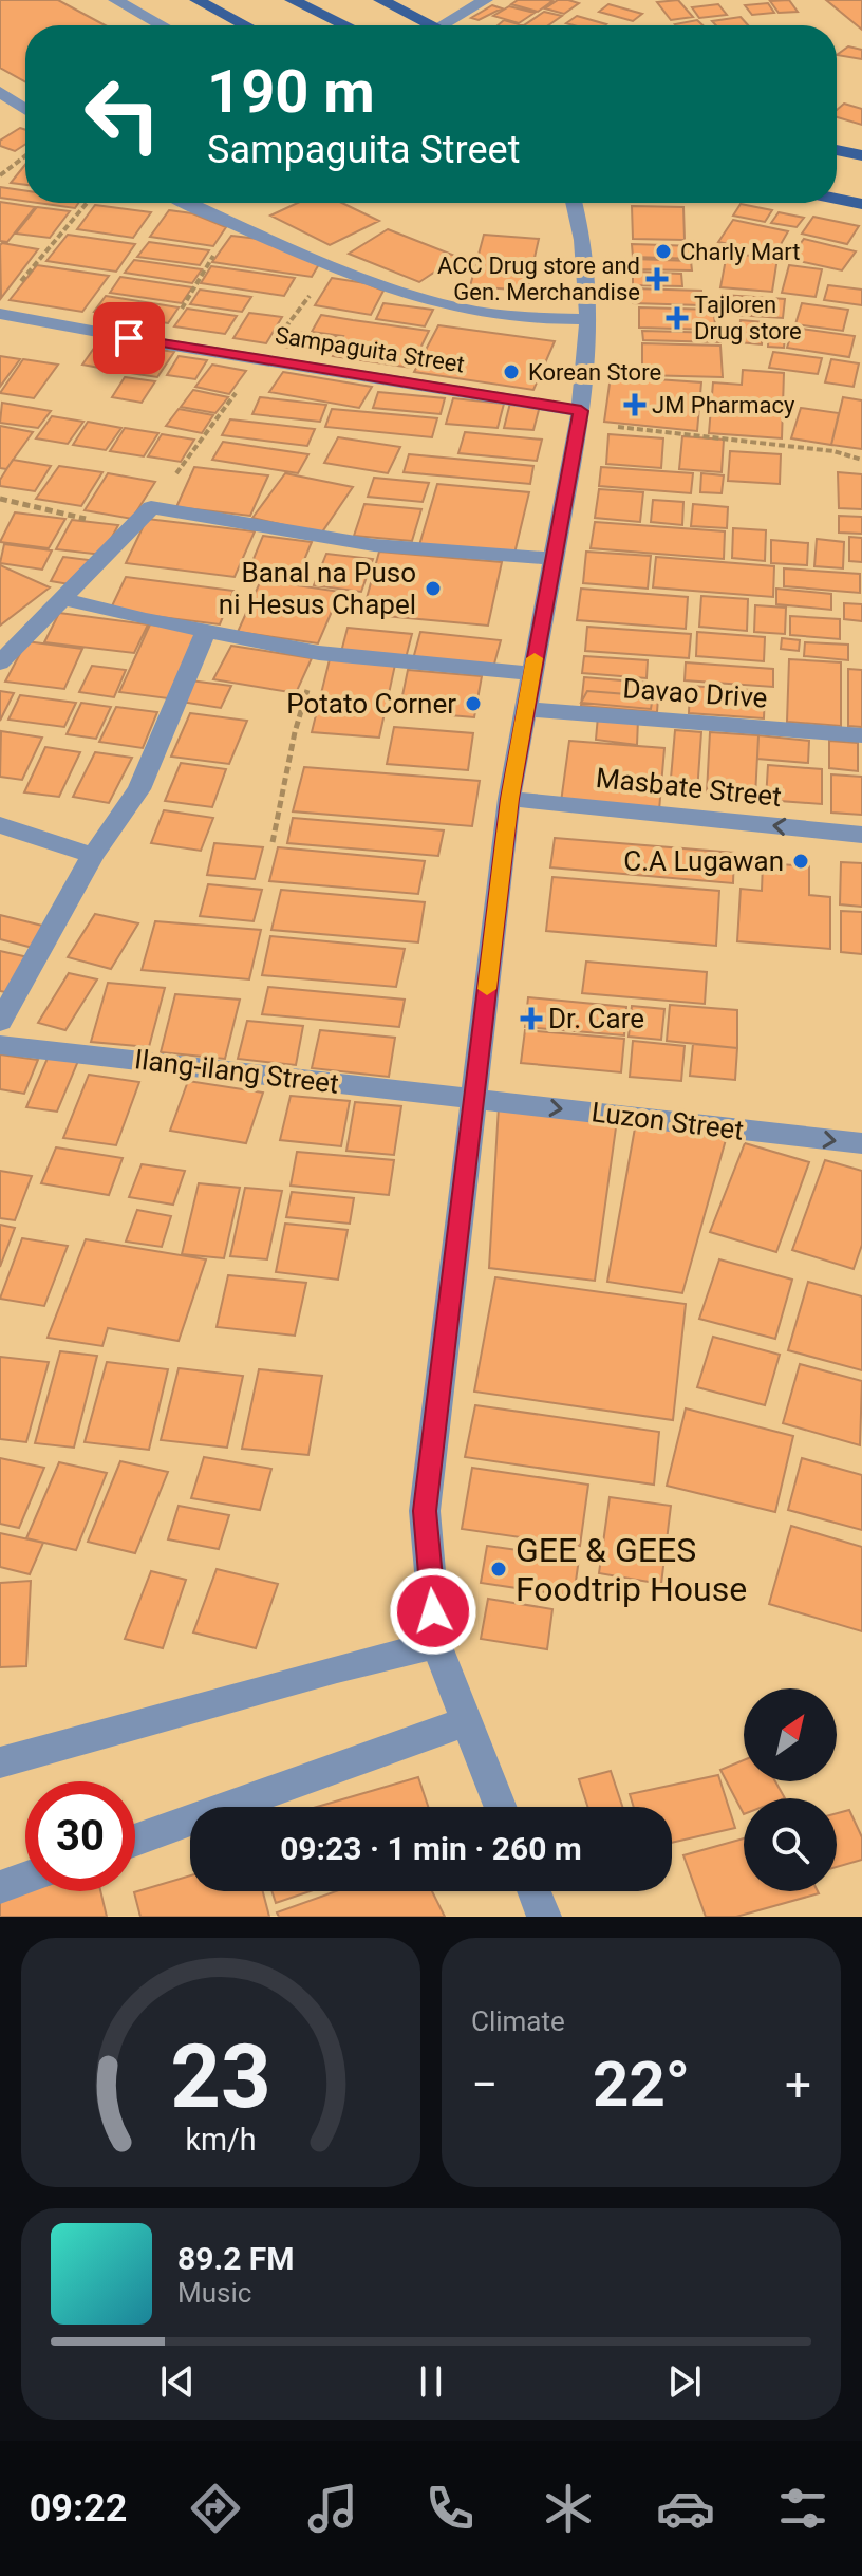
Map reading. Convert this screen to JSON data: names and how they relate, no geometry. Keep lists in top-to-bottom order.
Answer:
{
  "streets": {
    "street": [
      "Sampaguita Street",
      "Davao Drive",
      "Masbate Street",
      "Ilang-ilang Street",
      "Luzon Street"
    ]
  },
  "crossings": [
    ["Ilang-ilang Street", "Luzon Street"]
  ],
  "one_way": ["Masbate Street", "Luzon Street"],
  "places": {
    "other": [
      "Charly Mart",
      "Korean Store",
      "Banal na Puso ni Hesus Chapel",
      "Potato Corner",
      "C.A Lugawan",
      "GEE & GEES Foodtrip House"
    ],
    "health": [
      "ACC Drug store and Gen. Merchandise",
      "Tajloren Drug store",
      "JM Pharmacy",
      "Dr. Care"
    ]
  },
  "north": "top right",
  "page": {
    "turn": ["190 m", "Sampaguita Street"],
    "limit": "30",
    "trip": "09:23 · 1 min · 260 m",
    "tile": "Climate",
    "heat": ["−", "22°", "+"],
    "song": ["89.2 FM", "Music"],
    "tabs": "09:22",
    "gauge": ["23", "km/h"]
  }
}
